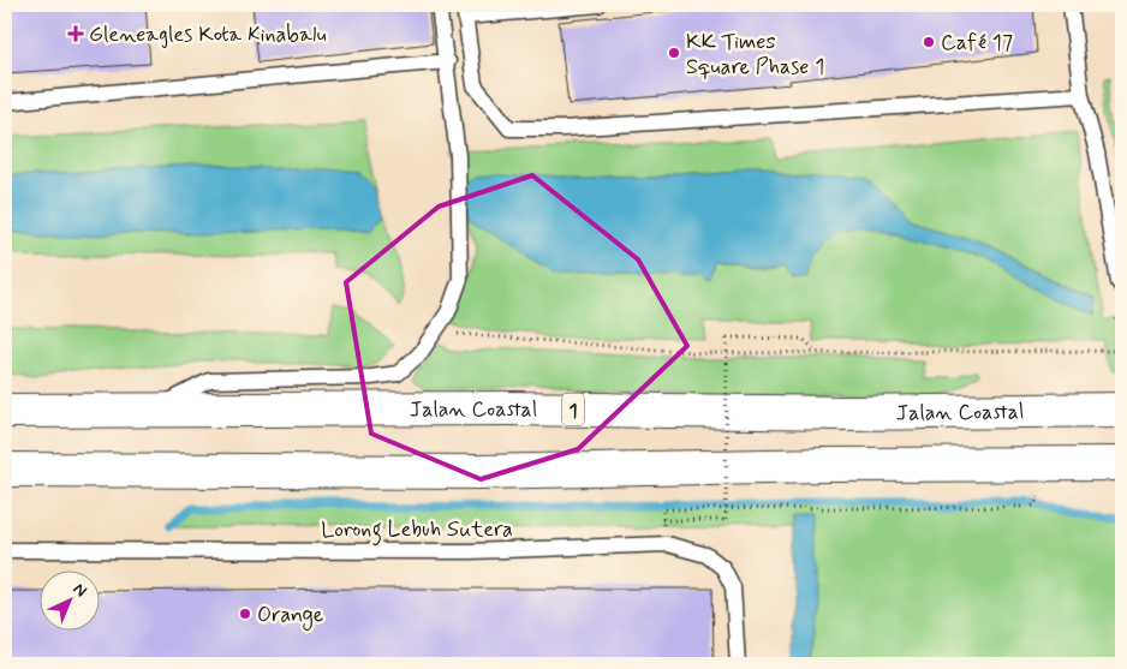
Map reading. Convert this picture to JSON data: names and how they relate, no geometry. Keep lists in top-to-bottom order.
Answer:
{
  "streets": {
    "highway": ["Jalan Coastal", "1"],
    "lane": ["Lorong Lebuh Sutera"]
  },
  "places": {
    "health": ["Gleneagles Kota Kinabalu"],
    "other": ["Café 17", "KK Times Square Phase 1", "Orange"]
  },
  "north": "top right"
}
